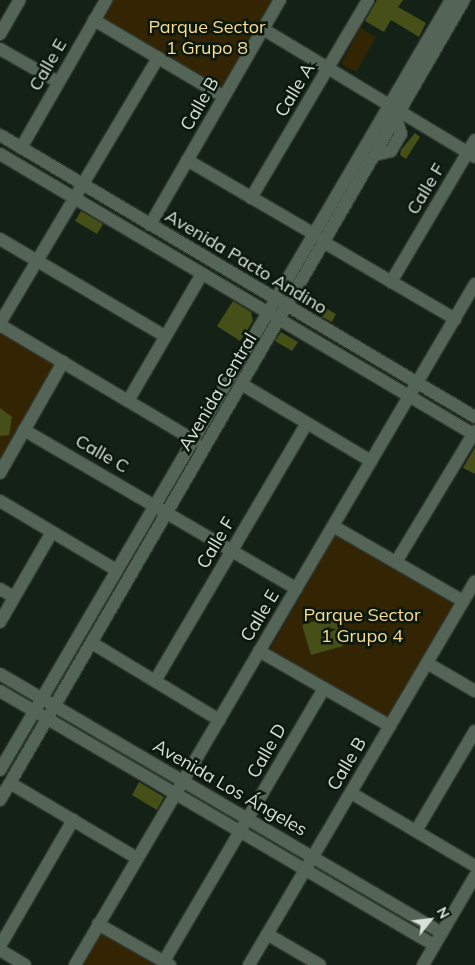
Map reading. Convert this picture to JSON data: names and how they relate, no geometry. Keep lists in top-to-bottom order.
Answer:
{
  "streets": {
    "street": [
      "Calle E",
      "Calle A",
      "Calle B",
      "Calle F",
      "Avenida Pacto Andino",
      "Avenida Central",
      "Calle C",
      "Calle D",
      "Avenida Los Ángeles"
    ]
  },
  "crossings": [
    ["Calle E", "Avenida Pacto Andino"],
    ["Calle E", "Calle C"],
    ["Calle E", "Avenida Los Ángeles"],
    ["Calle B", "Avenida Pacto Andino"],
    ["Calle B", "Avenida Los Ángeles"],
    ["Calle F", "Calle C"],
    ["Avenida Pacto Andino", "Avenida Central"],
    ["Avenida Central", "Calle C"],
    ["Avenida Central", "Avenida Los Ángeles"],
    ["Calle D", "Avenida Los Ángeles"]
  ],
  "parks": ["Parque Sector 1 Grupo 8", "Parque Sector 1 Grupo 4"],
  "north": "top right"
}
